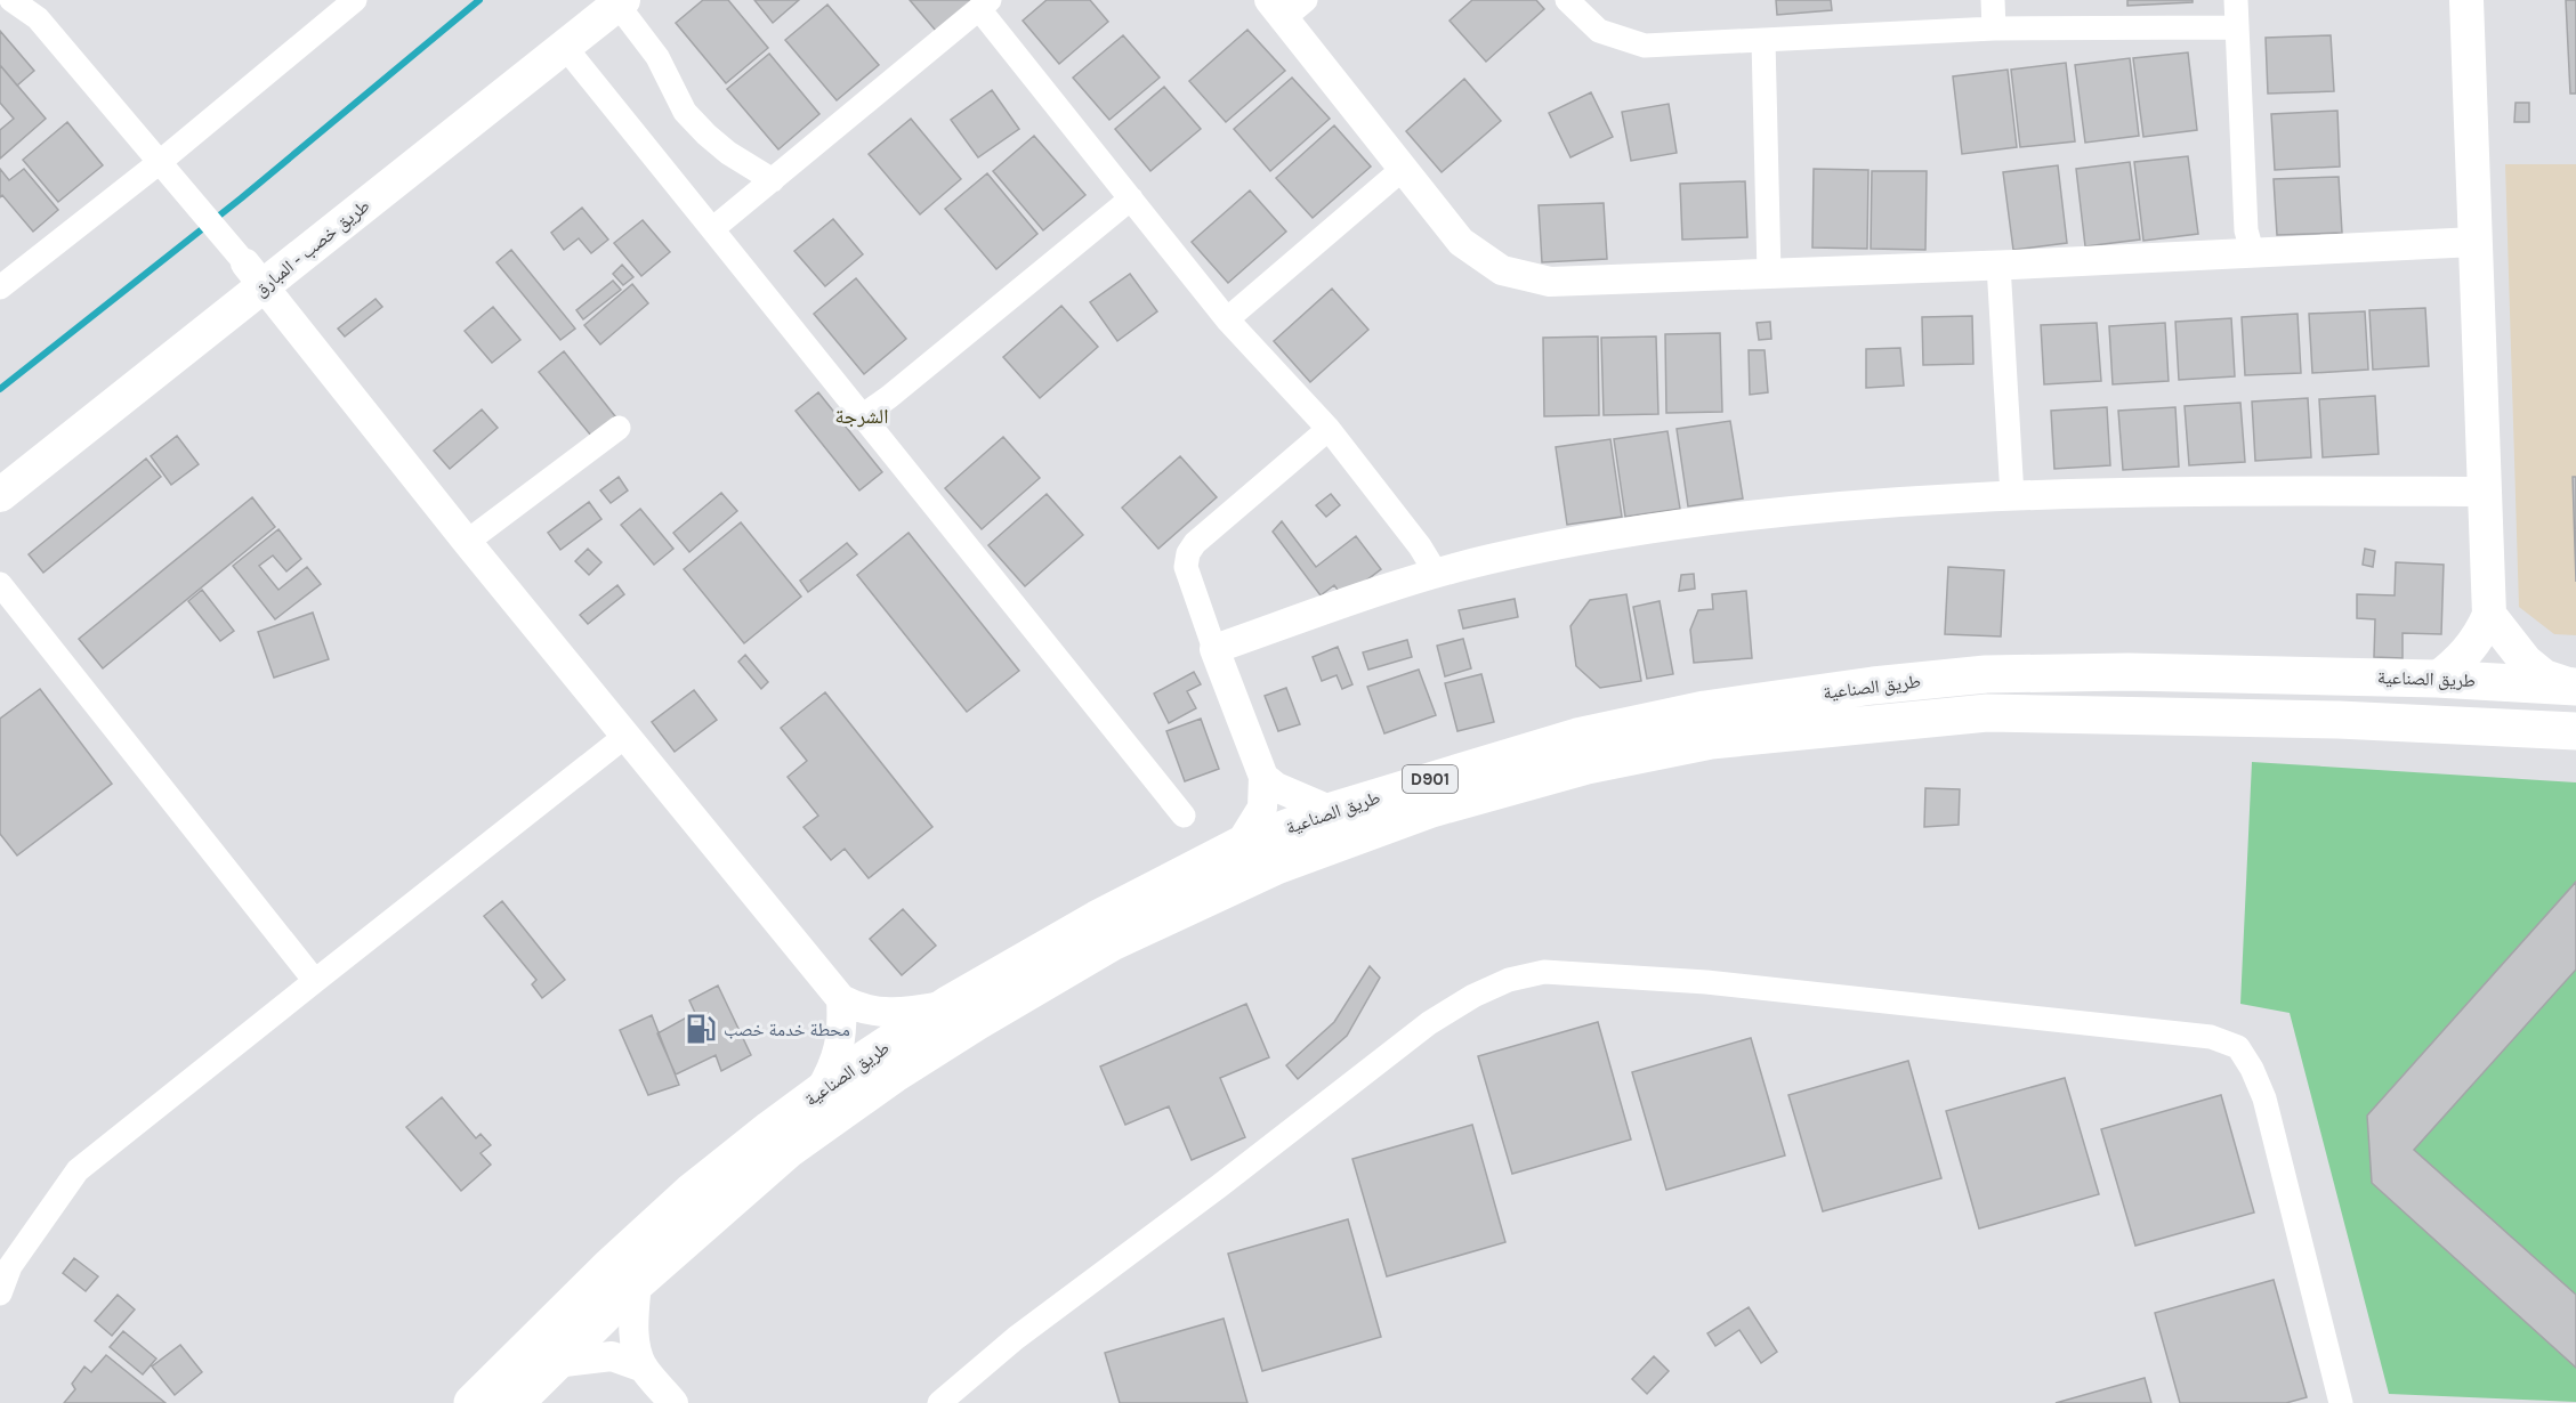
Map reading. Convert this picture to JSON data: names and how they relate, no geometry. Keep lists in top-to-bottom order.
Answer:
{
  "streets": {
    "highway": ["طريق الصناعية", "D901"],
    "main road": ["طريق خصب - المبارق"]
  },
  "districts": ["الشرجة"],
  "places": {
    "fuel station": ["محطة خدمة خصب"]
  }
}
